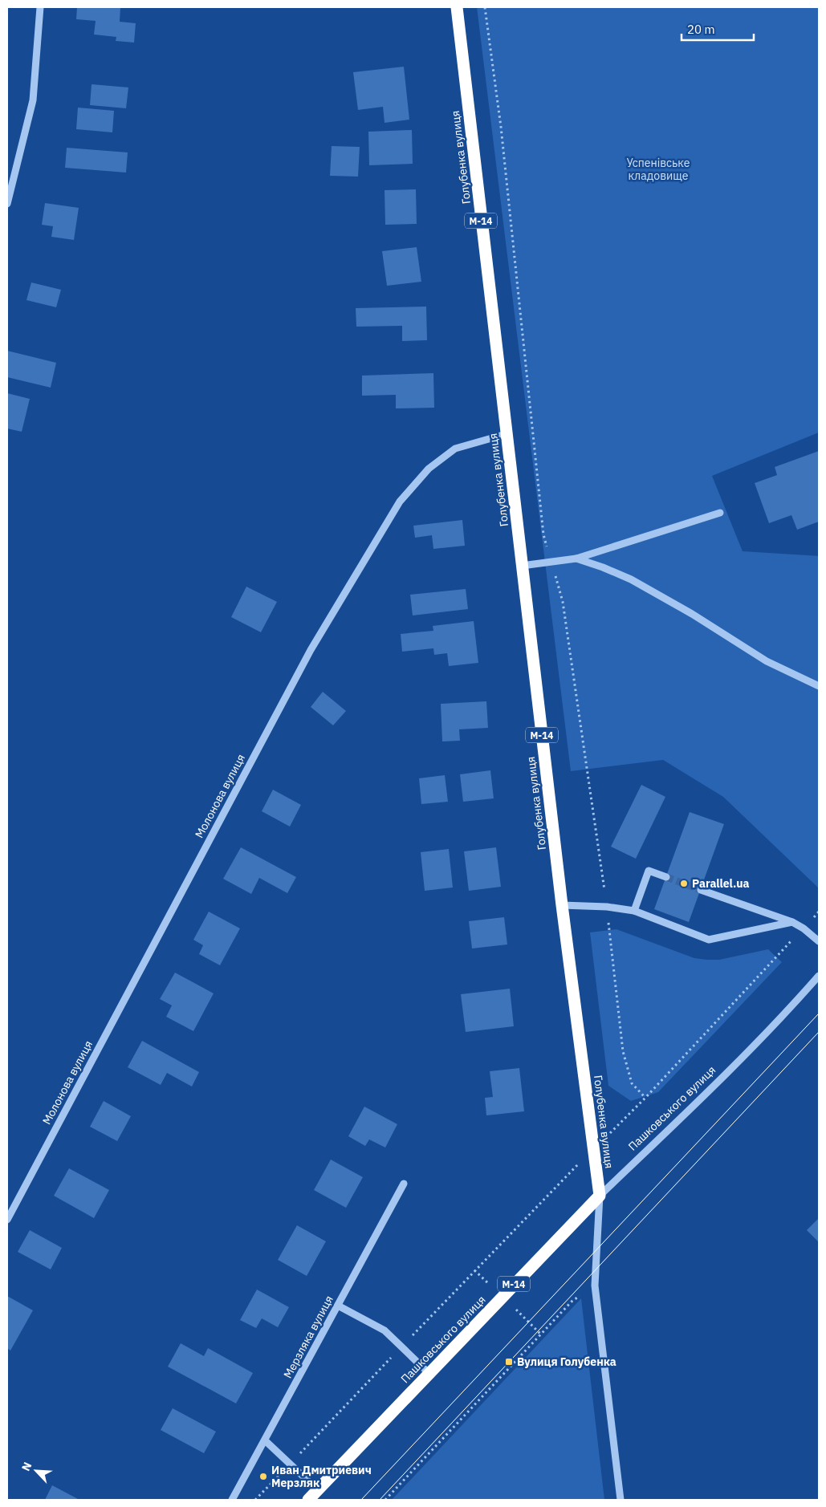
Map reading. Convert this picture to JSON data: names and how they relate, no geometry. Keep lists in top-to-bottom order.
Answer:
{
  "streets": {
    "highway": ["Голубенка вулиця", "М-14", "Пашковського вулиця"],
    "street": ["Молонова вулиця", "Мерзляка вулиця"]
  },
  "crossings": [
    ["Голубенка вулиця", "Молонова вулиця"],
    ["Голубенка вулиця", "Пашковського вулиця"]
  ],
  "parks": ["Успенівське кладовище"],
  "places": {
    "other": ["Parallel.ua", "Иван Дмитриевич Мерзляк"],
    "transit": ["Вулиця Голубенка"]
  },
  "scale_bar": "20 m",
  "north": "top left"
}
